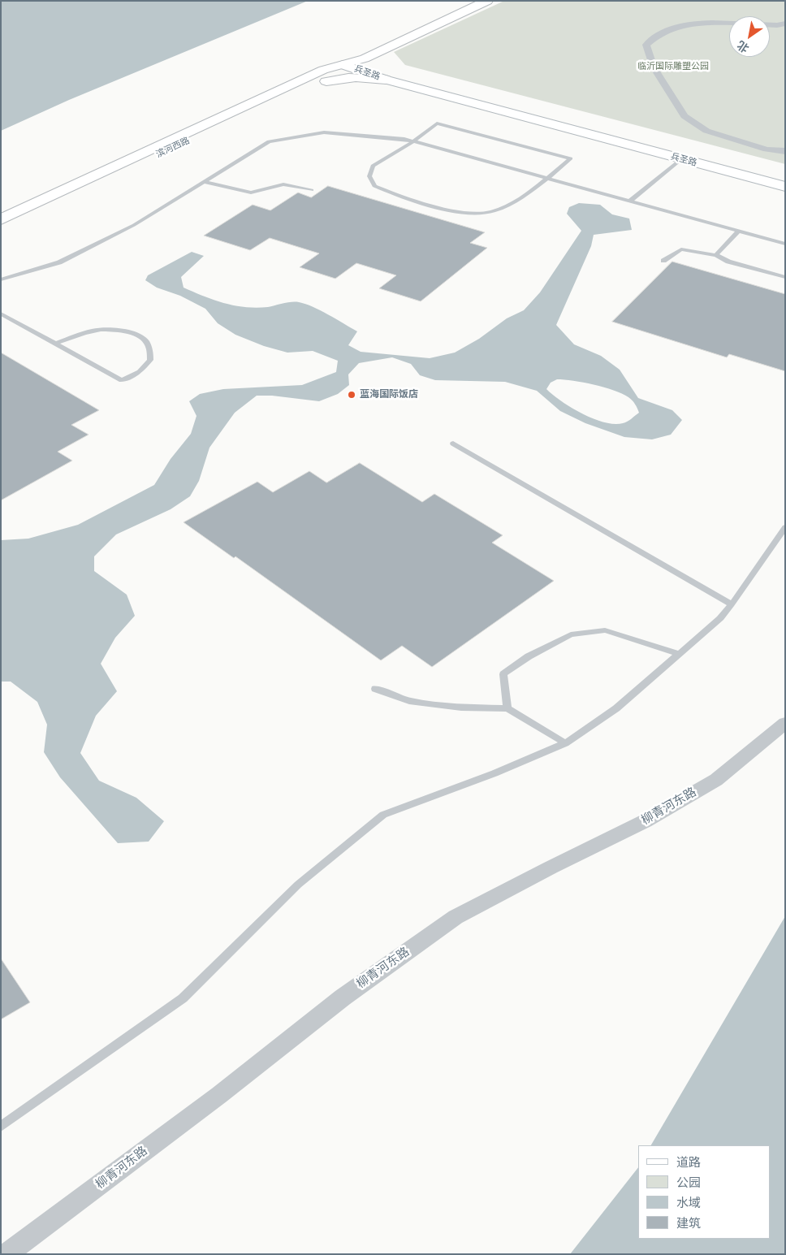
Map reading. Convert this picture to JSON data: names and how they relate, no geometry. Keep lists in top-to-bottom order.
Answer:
{
  "streets": {
    "main road": ["兵圣路", "滨河西路"],
    "street": ["柳青河东路"]
  },
  "crossings": [
    ["兵圣路", "滨河西路"]
  ],
  "parks": ["临沂国际雕塑公园"],
  "places": ["蓝海国际饭店"],
  "legend": [
    "道路",
    "公园",
    "水域",
    "建筑"
  ],
  "north": "bottom left"
}
